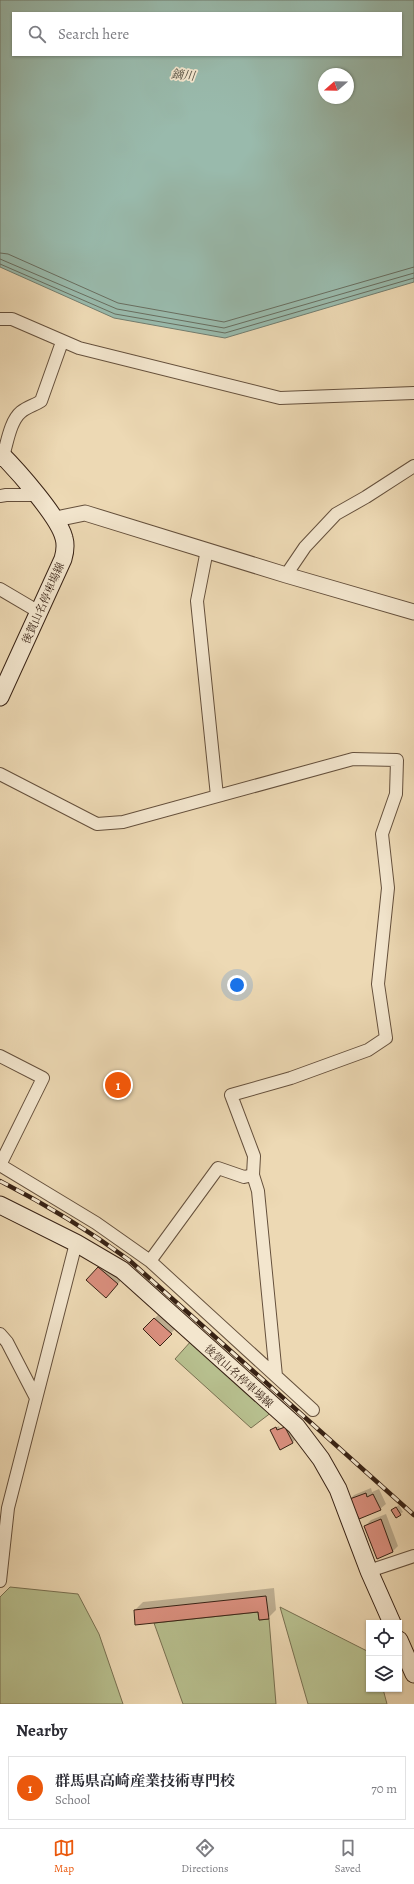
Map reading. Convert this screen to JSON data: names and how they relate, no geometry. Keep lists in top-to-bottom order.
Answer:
{
  "streets": {
    "main road": ["後賀山名停車場線"]
  },
  "water": ["鏑川"],
  "north": "left",
  "page": {
    "search": "Search here",
    "pins": "1",
    "heading": "Nearby",
    "list": [
      {
        "mark": "1",
        "name": "群馬県高崎産業技術専門校",
        "note": "School",
        "value": "70 m"
      }
    ],
    "nav": ["Map", "Directions", "Saved"]
  }
}
